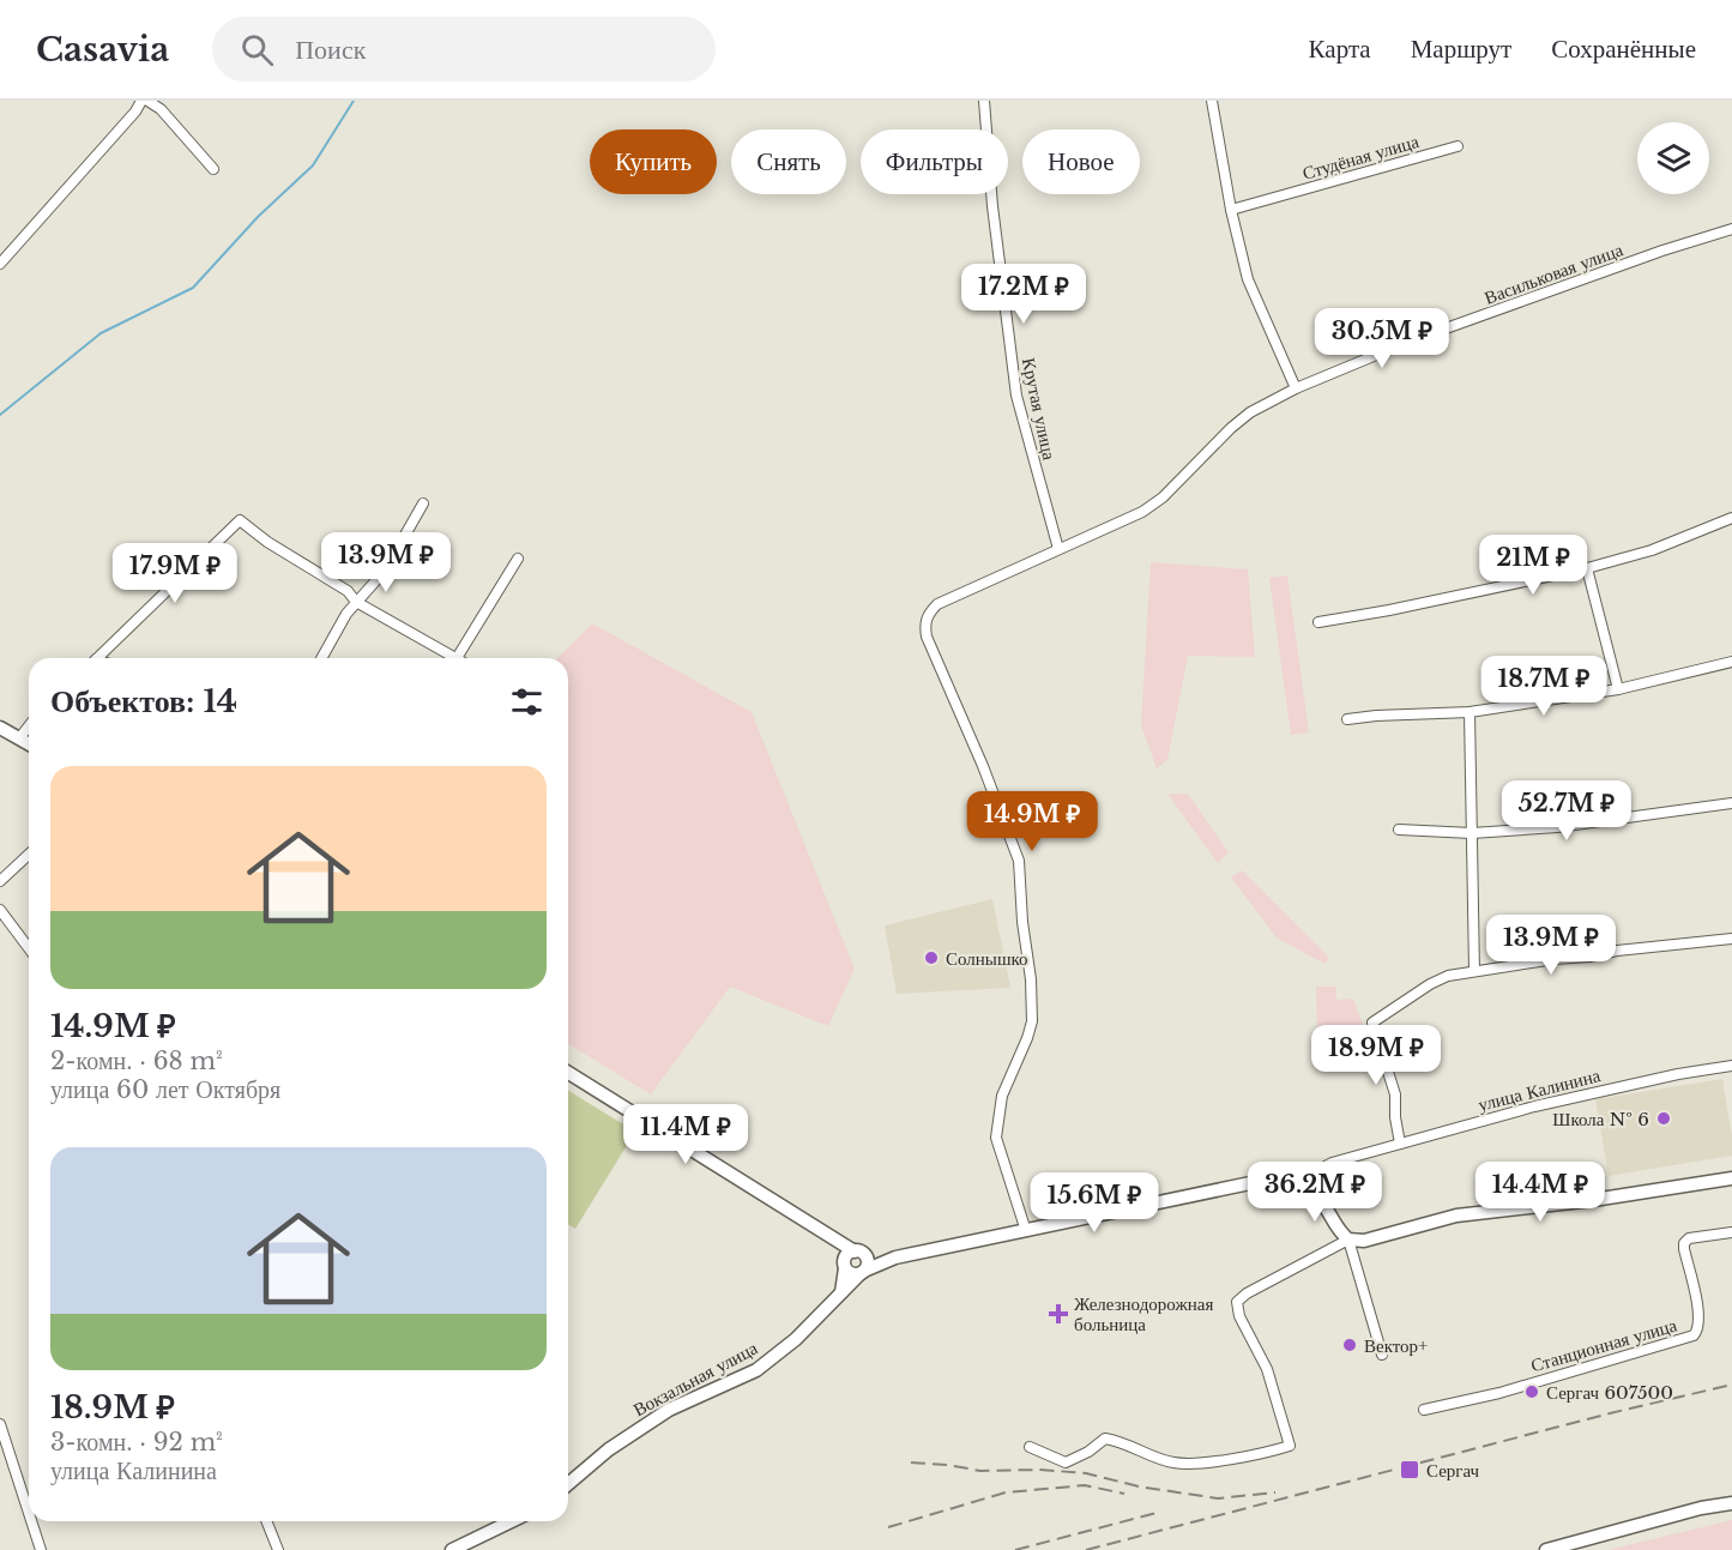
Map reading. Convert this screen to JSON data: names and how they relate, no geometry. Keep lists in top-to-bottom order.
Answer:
{
  "streets": {
    "main road": ["Вокзальная улица"],
    "street": [
      "Студёная улица",
      "Васильковая улица",
      "Крутая улица",
      "улица Калинина",
      "Станционная улица"
    ]
  },
  "crossings": [
    ["Васильковая улица", "Крутая улица"]
  ],
  "places": {
    "other": [
      "Солнышко",
      "Школа № 6",
      "Вектор+",
      "Сергач 607500"
    ],
    "health": ["Железнодорожная больница"],
    "transit": ["Сергач"]
  },
  "page": {
    "header": "Casavia",
    "search": "Поиск",
    "nav": ["Карта", "Маршрут", "Сохранённые"],
    "chip": [
      "Купить",
      "Снять",
      "Фильтры",
      "Новое"
    ],
    "price": [
      "17.2M ₽",
      "30.5M ₽",
      "13.9M ₽",
      "21M ₽",
      "17.9M ₽",
      "18.7M ₽",
      "52.7M ₽",
      "14.9M ₽",
      "13.9M ₽",
      "18.9M ₽",
      "11.4M ₽",
      "36.2M ₽",
      "14.4M ₽",
      "15.6M ₽"
    ],
    "heading": "Объектов: 14",
    "list": [
      {
        "name": "14.9M ₽",
        "note": "2-комн. · 68 m² · улица 60 лет Октября"
      },
      {
        "name": "18.9M ₽",
        "note": "3-комн. · 92 m² · улица Калинина"
      }
    ]
  }
}
